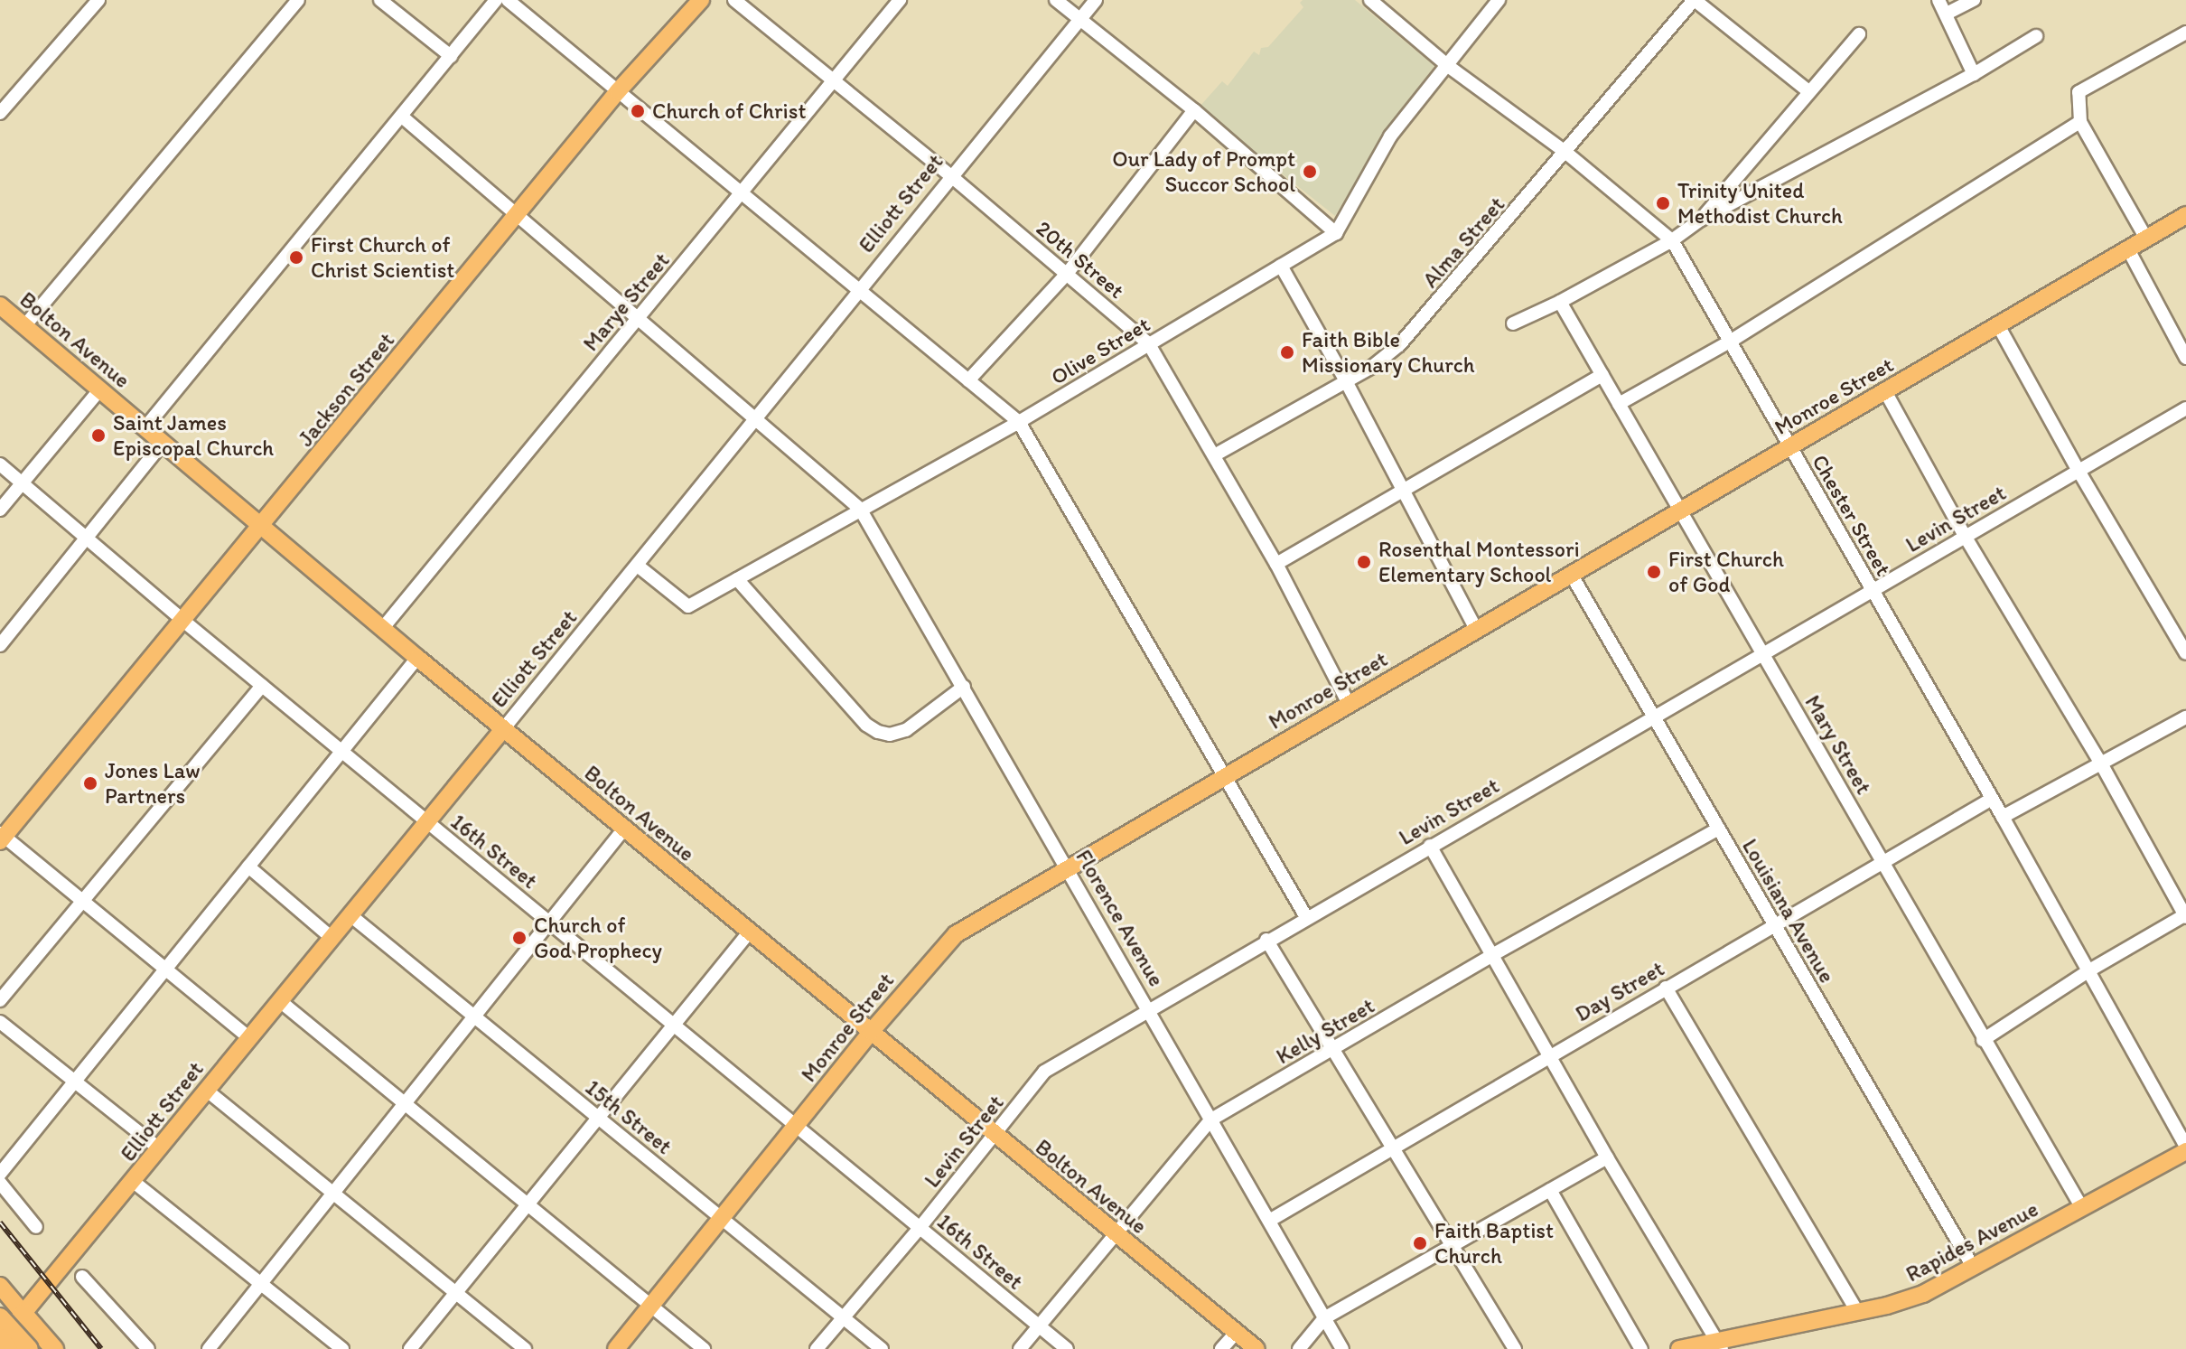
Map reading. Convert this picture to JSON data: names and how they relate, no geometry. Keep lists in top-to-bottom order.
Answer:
{
  "streets": {
    "main road": [
      "Elliott Street",
      "Bolton Avenue",
      "Jackson Street",
      "Monroe Street",
      "Rapides Avenue"
    ],
    "street": [
      "Alma Street",
      "20th Street",
      "Marye Street",
      "Olive Street",
      "Chester Street",
      "Levin Street",
      "Mary Street",
      "16th Street",
      "Louisiana Avenue",
      "Florence Avenue",
      "Day Street",
      "Kelly Street",
      "15th Street"
    ]
  },
  "crossings": [
    ["Elliott Street", "20th Street"],
    ["Elliott Street", "Bolton Avenue"],
    ["Elliott Street", "Olive Street"],
    ["Elliott Street", "16th Street"],
    ["Elliott Street", "Florence Avenue"],
    ["Elliott Street", "15th Street"],
    ["Alma Street", "20th Street"],
    ["Alma Street", "Chester Street"],
    ["20th Street", "Marye Street"],
    ["20th Street", "Olive Street"],
    ["20th Street", "Monroe Street"],
    ["Marye Street", "Bolton Avenue"],
    ["Marye Street", "Florence Avenue"],
    ["Bolton Avenue", "Jackson Street"],
    ["Bolton Avenue", "Monroe Street"],
    ["Bolton Avenue", "Levin Street"],
    ["Bolton Avenue", "Kelly Street"],
    ["Olive Street", "Florence Avenue"],
    ["Jackson Street", "16th Street"],
    ["Jackson Street", "Florence Avenue"],
    ["Monroe Street", "Chester Street"],
    ["Monroe Street", "Mary Street"],
    ["Monroe Street", "16th Street"],
    ["Monroe Street", "Louisiana Avenue"],
    ["Monroe Street", "Florence Avenue"],
    ["Monroe Street", "15th Street"],
    ["Chester Street", "Levin Street"],
    ["Chester Street", "Day Street"],
    ["Chester Street", "Rapides Avenue"],
    ["Levin Street", "Mary Street"],
    ["Levin Street", "16th Street"],
    ["Levin Street", "Louisiana Avenue"],
    ["Levin Street", "Florence Avenue"],
    ["Levin Street", "15th Street"],
    ["Mary Street", "Day Street"],
    ["Mary Street", "Rapides Avenue"],
    ["16th Street", "Kelly Street"],
    ["Louisiana Avenue", "Day Street"],
    ["Louisiana Avenue", "Kelly Street"],
    ["Louisiana Avenue", "Rapides Avenue"],
    ["Florence Avenue", "Day Street"],
    ["Florence Avenue", "Kelly Street"]
  ],
  "places": [
    "Church of Christ",
    "Our Lady of Prompt Succor School",
    "Trinity United Methodist Church",
    "First Church of Christ Scientist",
    "Faith Bible Missionary Church",
    "Saint James Episcopal Church",
    "Rosenthal Montessori Elementary School",
    "First Church of God",
    "Jones Law Partners",
    "Church of God Prophecy",
    "Faith Baptist Church"
  ]
}
